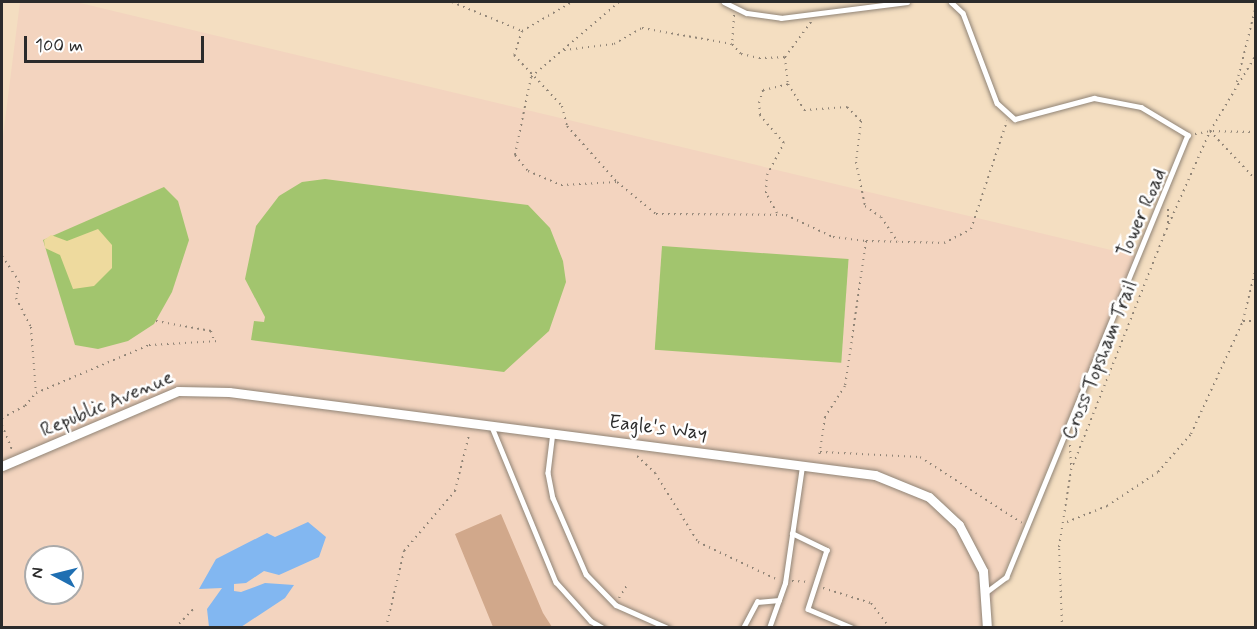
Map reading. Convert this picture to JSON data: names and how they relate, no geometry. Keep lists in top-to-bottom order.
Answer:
{
  "streets": {
    "street": ["Republic Avenue", "Eagle's Way"],
    "lane": ["Tower Road"],
    "path": ["Cross Topsham Trail"]
  },
  "crossings": [
    ["Tower Road", "Eagle's Way"],
    ["Republic Avenue", "Eagle's Way"]
  ],
  "scale_bar": "100 m",
  "north": "left"
}
